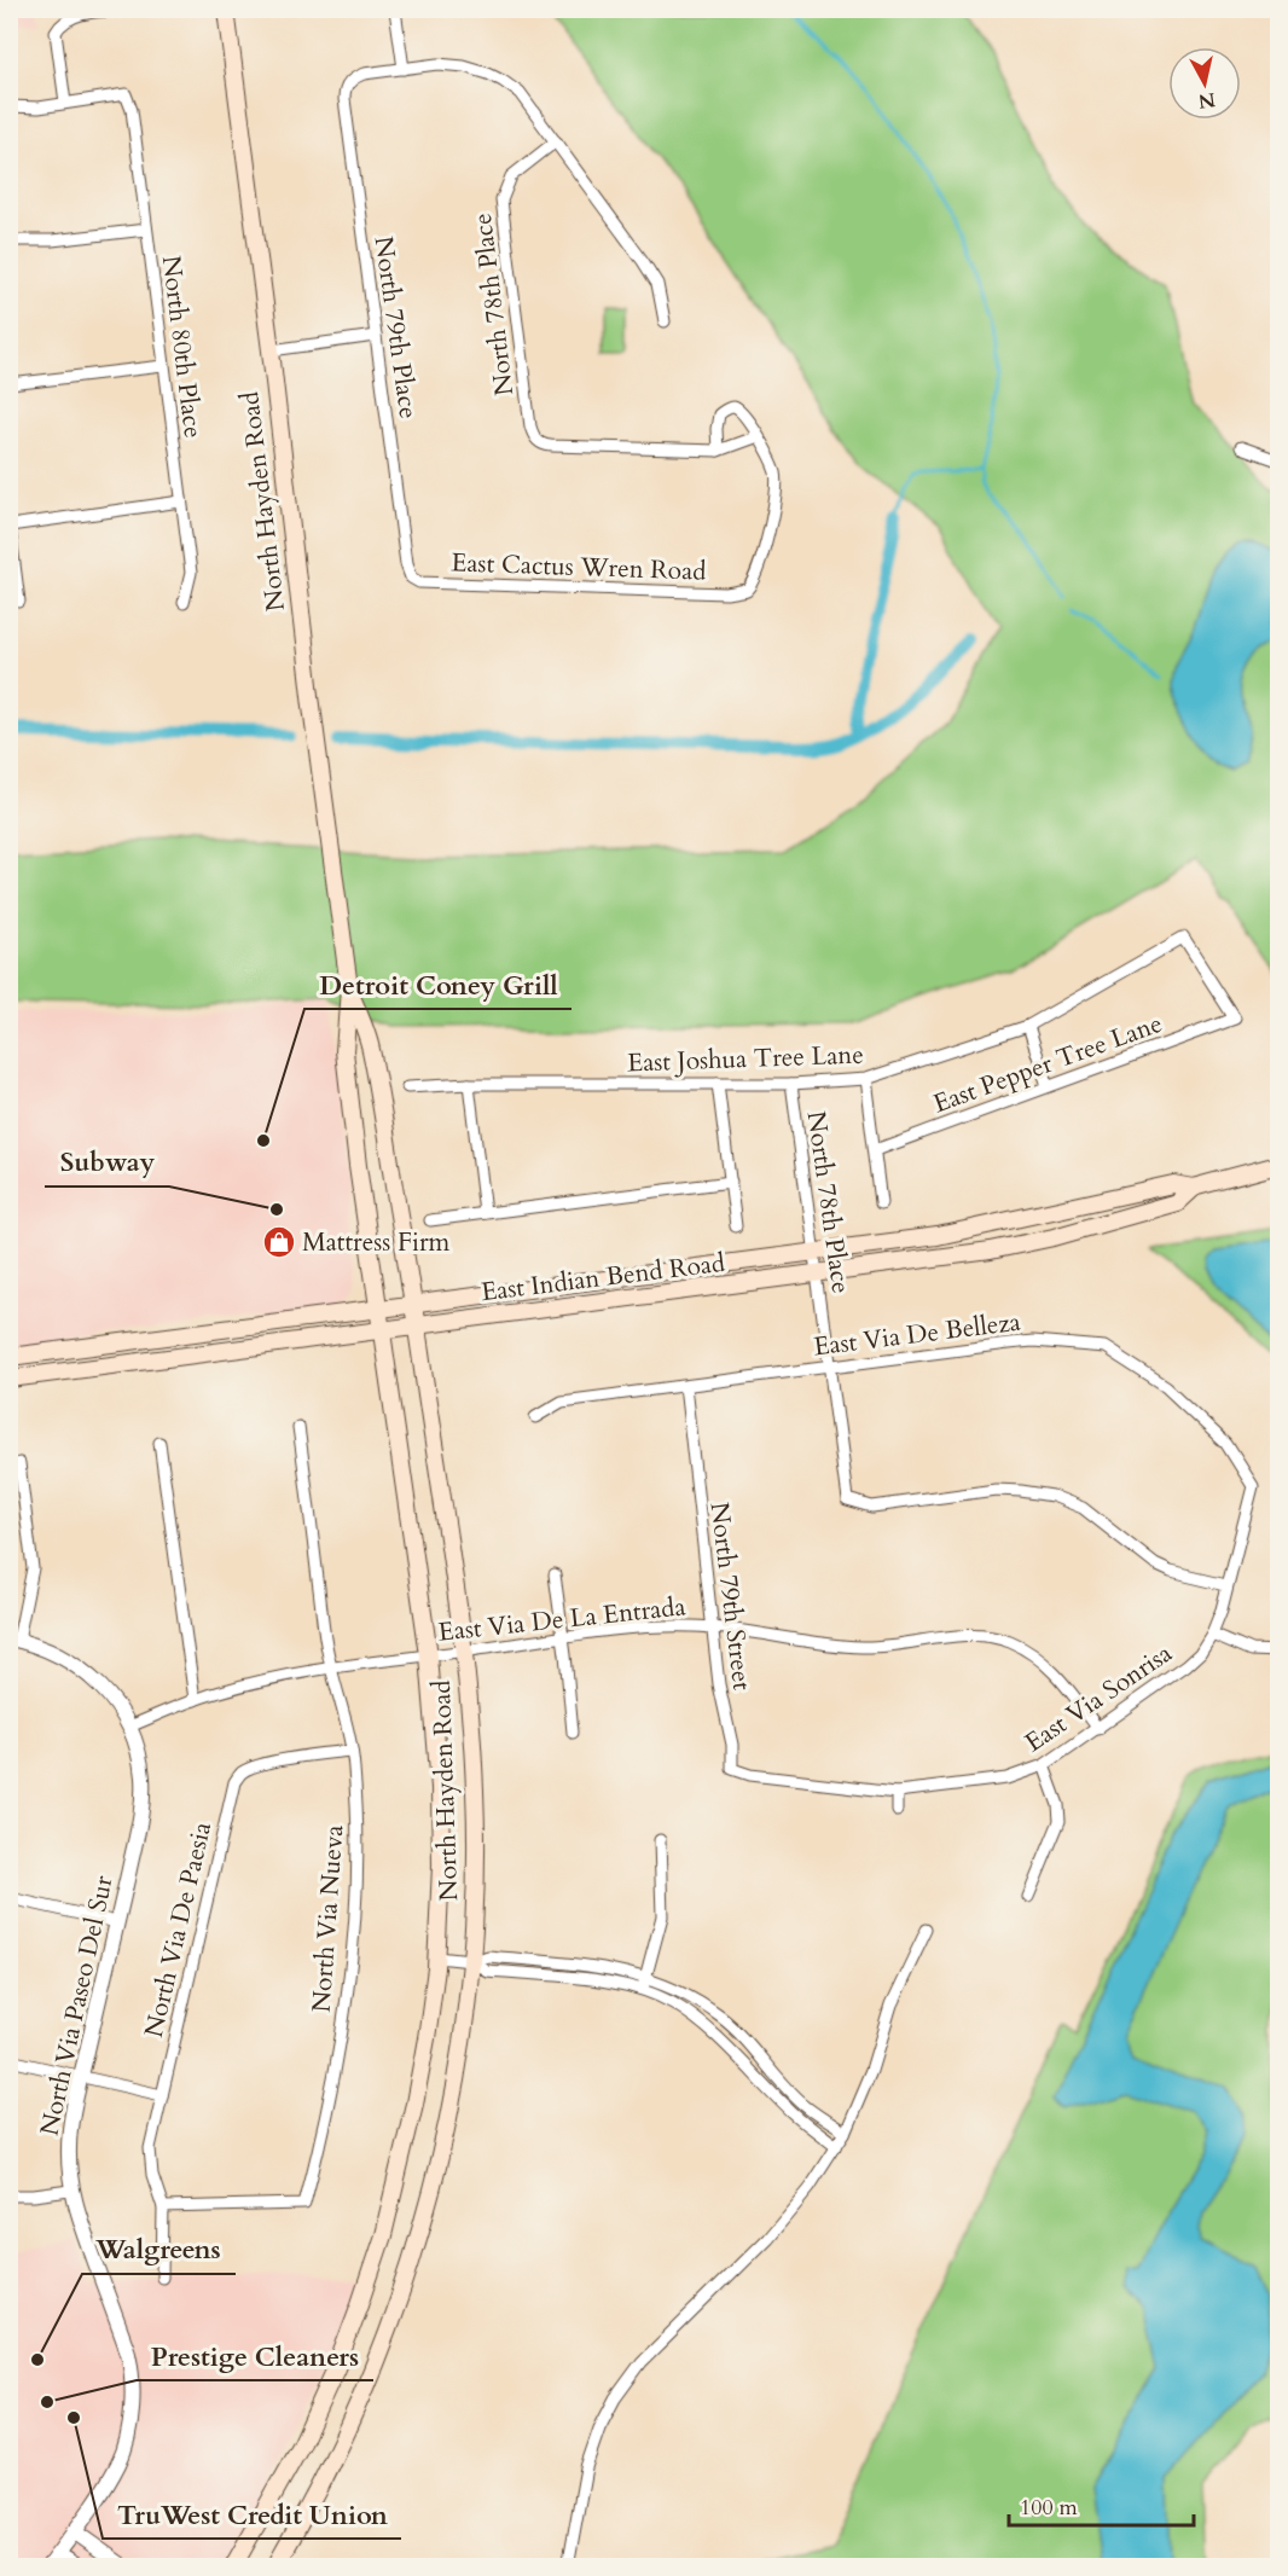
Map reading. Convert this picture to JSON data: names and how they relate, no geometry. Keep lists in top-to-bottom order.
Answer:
{
  "streets": {
    "main road": ["North Hayden Road", "East Indian Bend Road"],
    "street": [
      "North 78th Place",
      "North 79th Place",
      "North 80th Place",
      "East Cactus Wren Road",
      "East Joshua Tree Lane",
      "East Pepper Tree Lane",
      "East Via De Belleza",
      "North 79th Street",
      "East Via De La Entrada",
      "East Via Sonrisa",
      "North Via Nueva",
      "North Via De Paesia",
      "North Via Paseo Del Sur"
    ]
  },
  "crossings": [
    ["North 78th Place", "East Joshua Tree Lane"],
    ["North 78th Place", "East Indian Bend Road"],
    ["North 78th Place", "East Via De Belleza"],
    ["North 78th Place", "East Via Sonrisa"],
    ["North 79th Place", "East Cactus Wren Road"],
    ["North Hayden Road", "East Indian Bend Road"],
    ["North Hayden Road", "East Via De La Entrada"],
    ["East Joshua Tree Lane", "East Pepper Tree Lane"],
    ["East Via De Belleza", "North 79th Street"],
    ["North 79th Street", "East Via De La Entrada"],
    ["North 79th Street", "East Via Sonrisa"],
    ["East Via De La Entrada", "East Via Sonrisa"],
    ["East Via De La Entrada", "North Via Nueva"],
    ["East Via De La Entrada", "North Via Paseo Del Sur"],
    ["North Via Nueva", "North Via De Paesia"]
  ],
  "places": {
    "other": [
      "Detroit Coney Grill",
      "Subway",
      "Walgreens",
      "Prestige Cleaners",
      "TruWest Credit Union"
    ],
    "shop": ["Mattress Firm"]
  },
  "scale_bar": "100 m",
  "north": "bottom"
}
